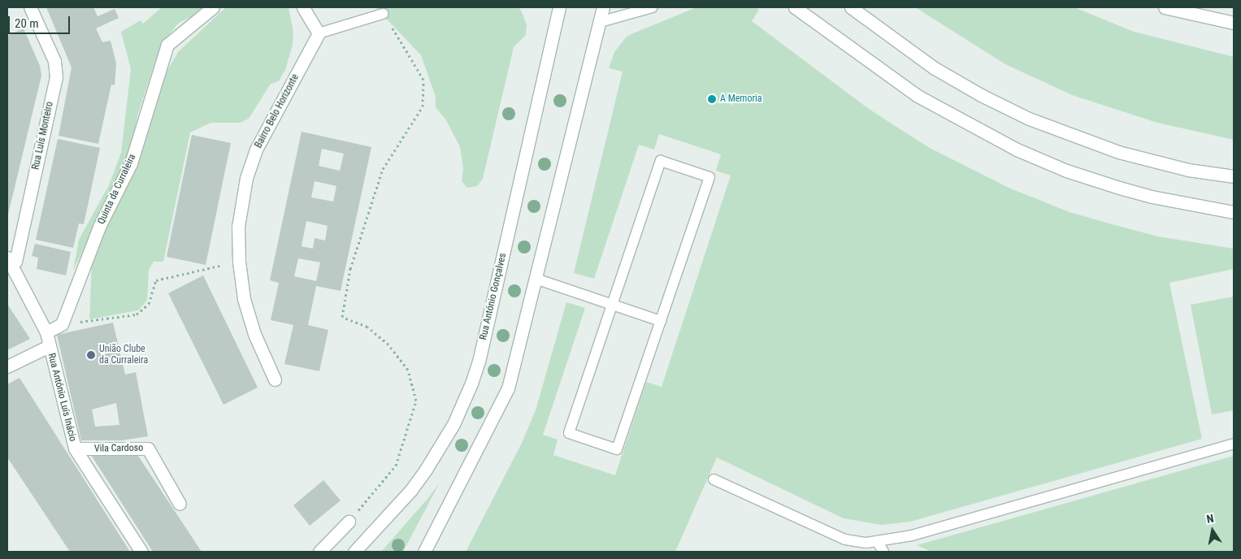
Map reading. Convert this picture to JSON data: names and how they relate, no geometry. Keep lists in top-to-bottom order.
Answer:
{
  "streets": {
    "main road": [
      "Bairro Belo Horizonte",
      "Rua Luís Monteiro",
      "Quinta da Curraleira",
      "Rua António Gonçalves",
      "Rua António Luís Inácio",
      "Vila Cardoso"
    ]
  },
  "crossings": [
    ["Rua Luís Monteiro", "Rua António Luís Inácio"],
    ["Rua António Luís Inácio", "Vila Cardoso"]
  ],
  "places": ["A Memoria", "União Clube da Curraleira"],
  "scale_bar": "20 m",
  "north": "top"
}
